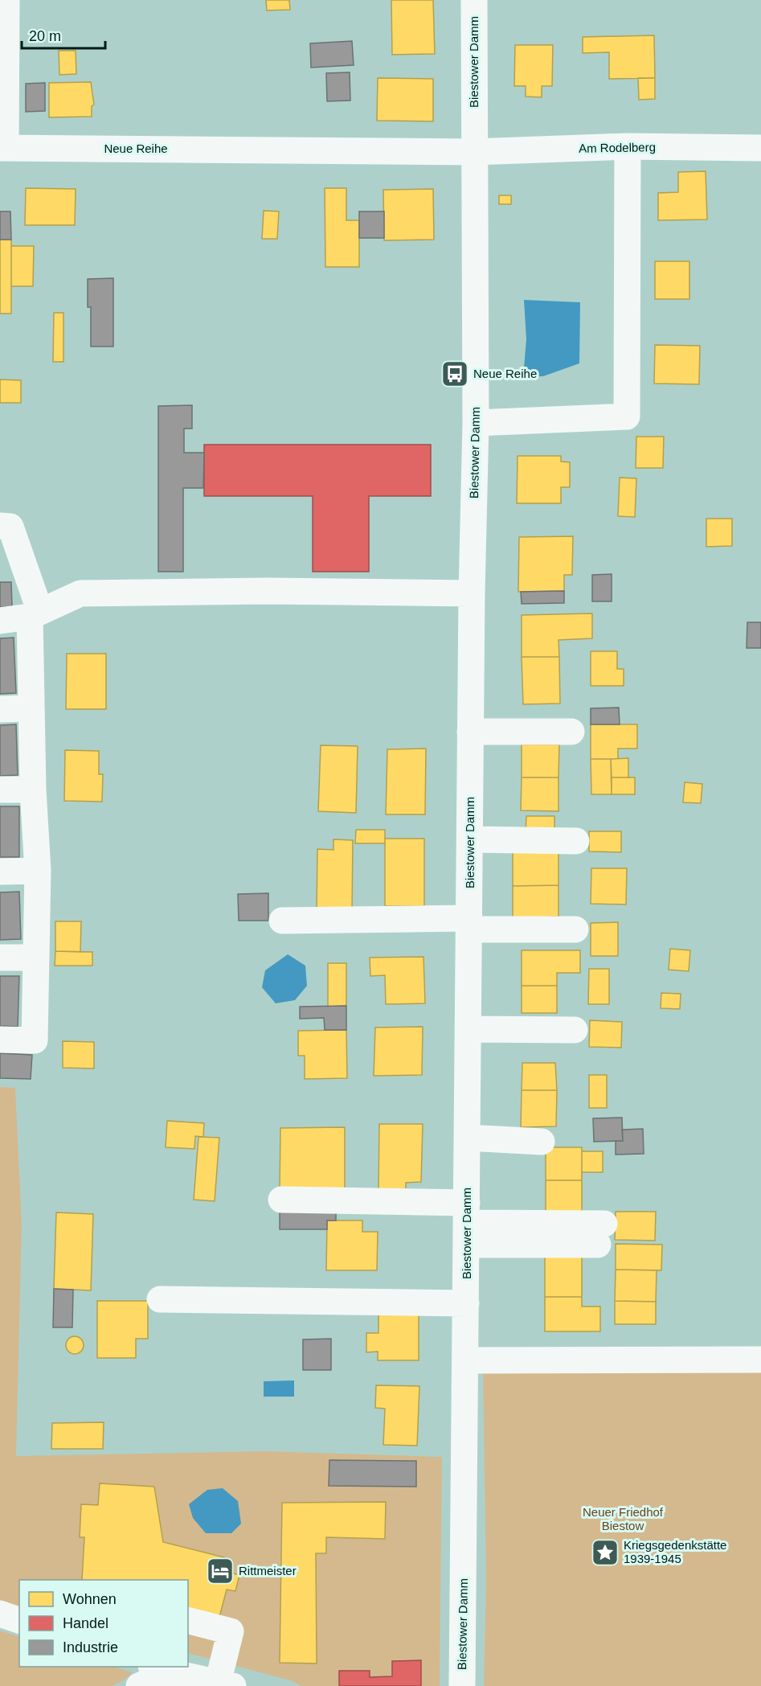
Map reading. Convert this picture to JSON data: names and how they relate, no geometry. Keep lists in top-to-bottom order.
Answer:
{
  "streets": {
    "street": ["Biestower Damm", "Am Rodelberg", "Neue Reihe"]
  },
  "crossings": [
    ["Biestower Damm", "Am Rodelberg"],
    ["Biestower Damm", "Neue Reihe"],
    ["Am Rodelberg", "Neue Reihe"]
  ],
  "parks": ["Neuer Friedhof Biestow"],
  "places": {
    "bus stop": ["Neue Reihe"],
    "place": ["Kriegsgedenkstätte 1939-1945"],
    "hotel": ["Rittmeister"]
  },
  "legend": ["Wohnen", "Handel", "Industrie"],
  "scale_bar": "20 m"
}
